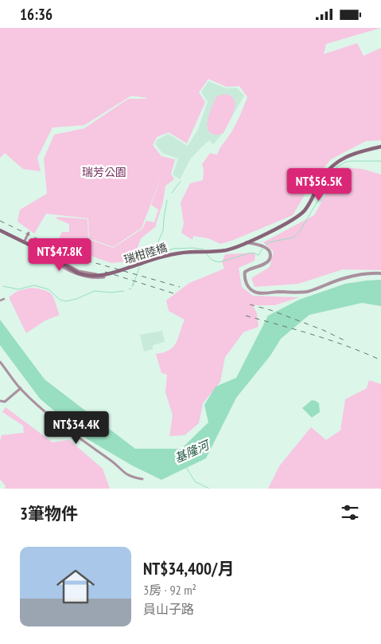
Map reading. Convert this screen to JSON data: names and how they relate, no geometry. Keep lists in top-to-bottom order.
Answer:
{
  "streets": {
    "main road": ["瑞柑陸橋"]
  },
  "water": ["基隆河"],
  "parks": ["瑞芳公園"],
  "page": {
    "status": "16:36",
    "price": ["NT$56.5K", "NT$47.8K", "NT$34.4K"],
    "heading": "3筆物件",
    "list": [
      {
        "name": "NT$34,400/月",
        "note": "3房 · 92 m² · 員山子路"
      }
    ]
  }
}
